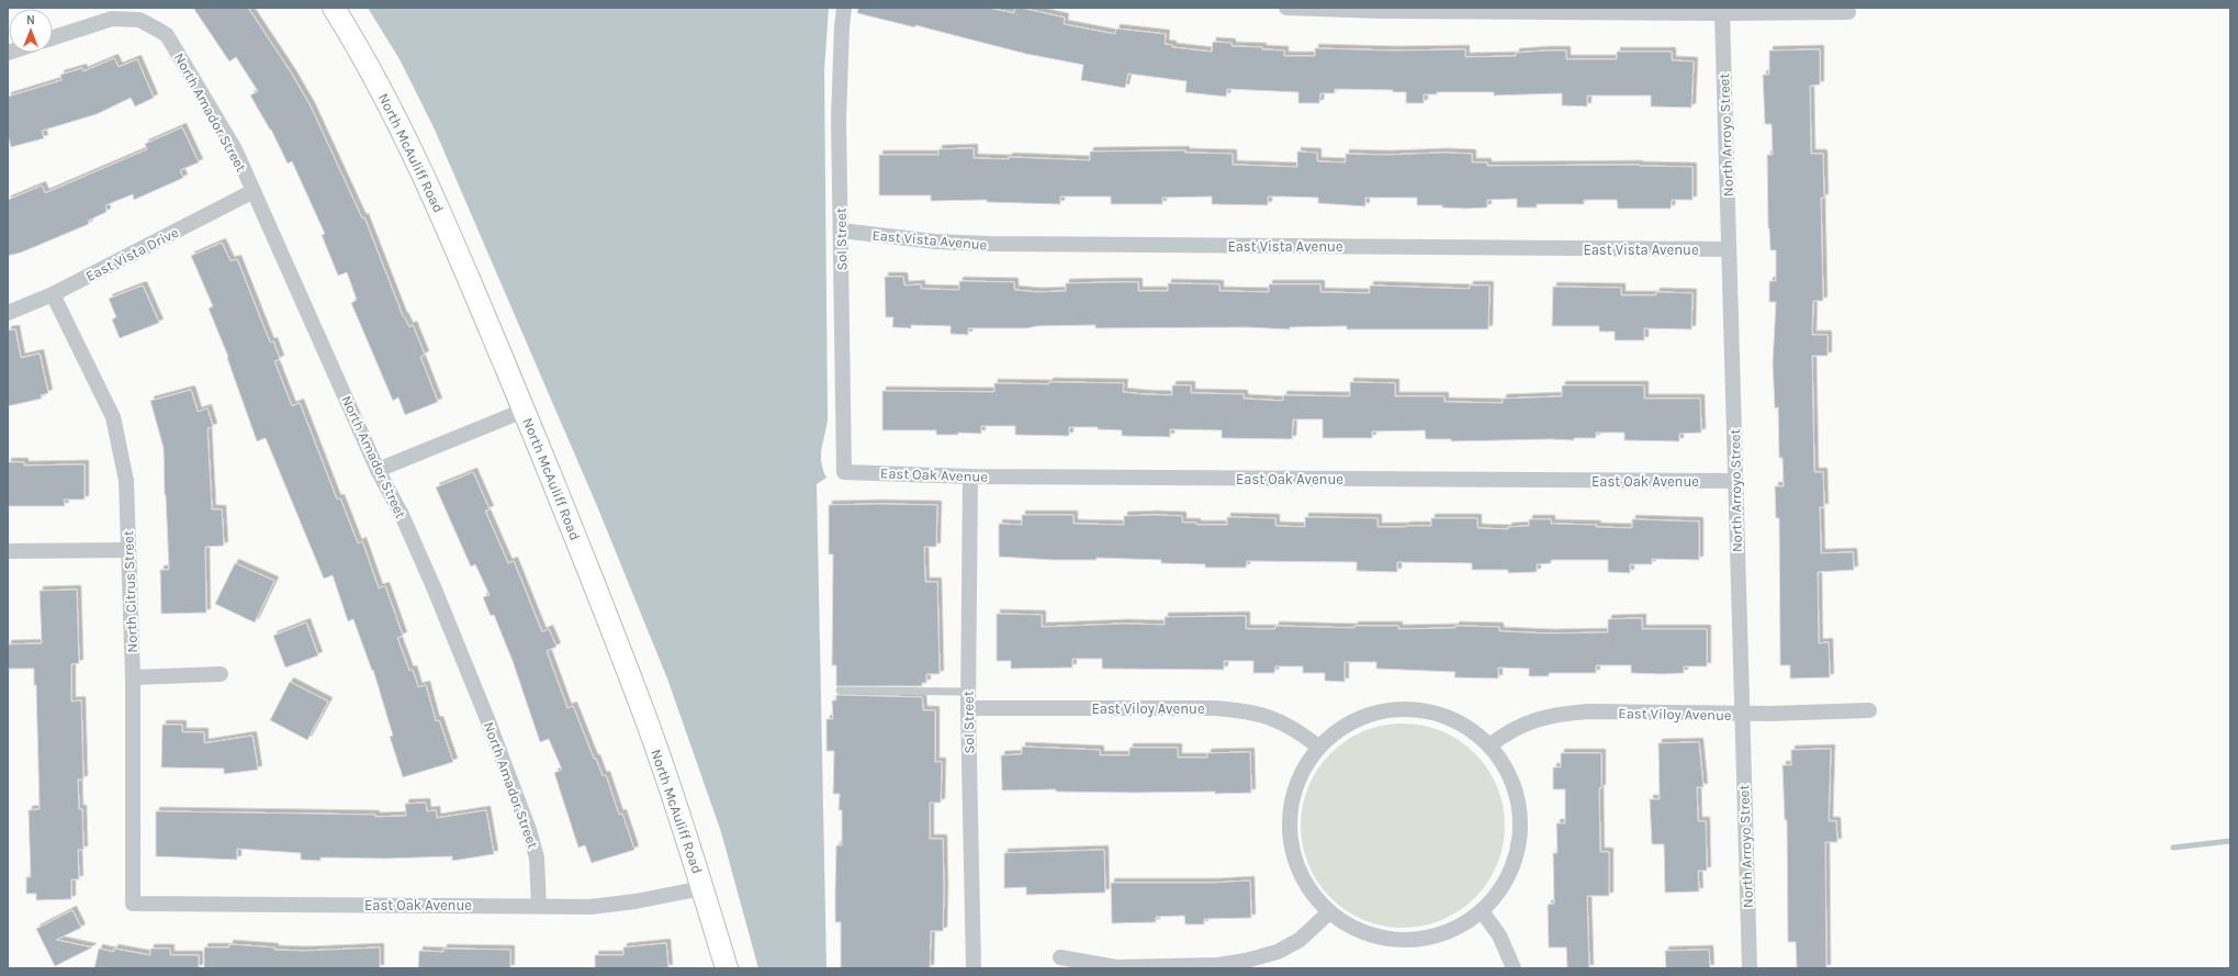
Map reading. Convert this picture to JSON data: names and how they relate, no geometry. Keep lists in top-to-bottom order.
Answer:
{
  "streets": {
    "street": [
      "North Amador Street",
      "North Arroyo Street",
      "North McAuliff Road",
      "Sol Street",
      "East Vista Avenue",
      "East Vista Drive",
      "East Oak Avenue",
      "North Citrus Street",
      "East Viloy Avenue"
    ]
  },
  "crossings": [
    ["North Amador Street", "East Vista Drive"],
    ["North Amador Street", "East Oak Avenue"],
    ["North Arroyo Street", "East Vista Avenue"],
    ["North Arroyo Street", "East Oak Avenue"],
    ["North Arroyo Street", "East Viloy Avenue"],
    ["North McAuliff Road", "East Oak Avenue"],
    ["Sol Street", "East Vista Avenue"],
    ["Sol Street", "East Oak Avenue"],
    ["Sol Street", "East Viloy Avenue"],
    ["East Vista Drive", "North Citrus Street"],
    ["East Oak Avenue", "North Citrus Street"]
  ],
  "north": "top"
}
